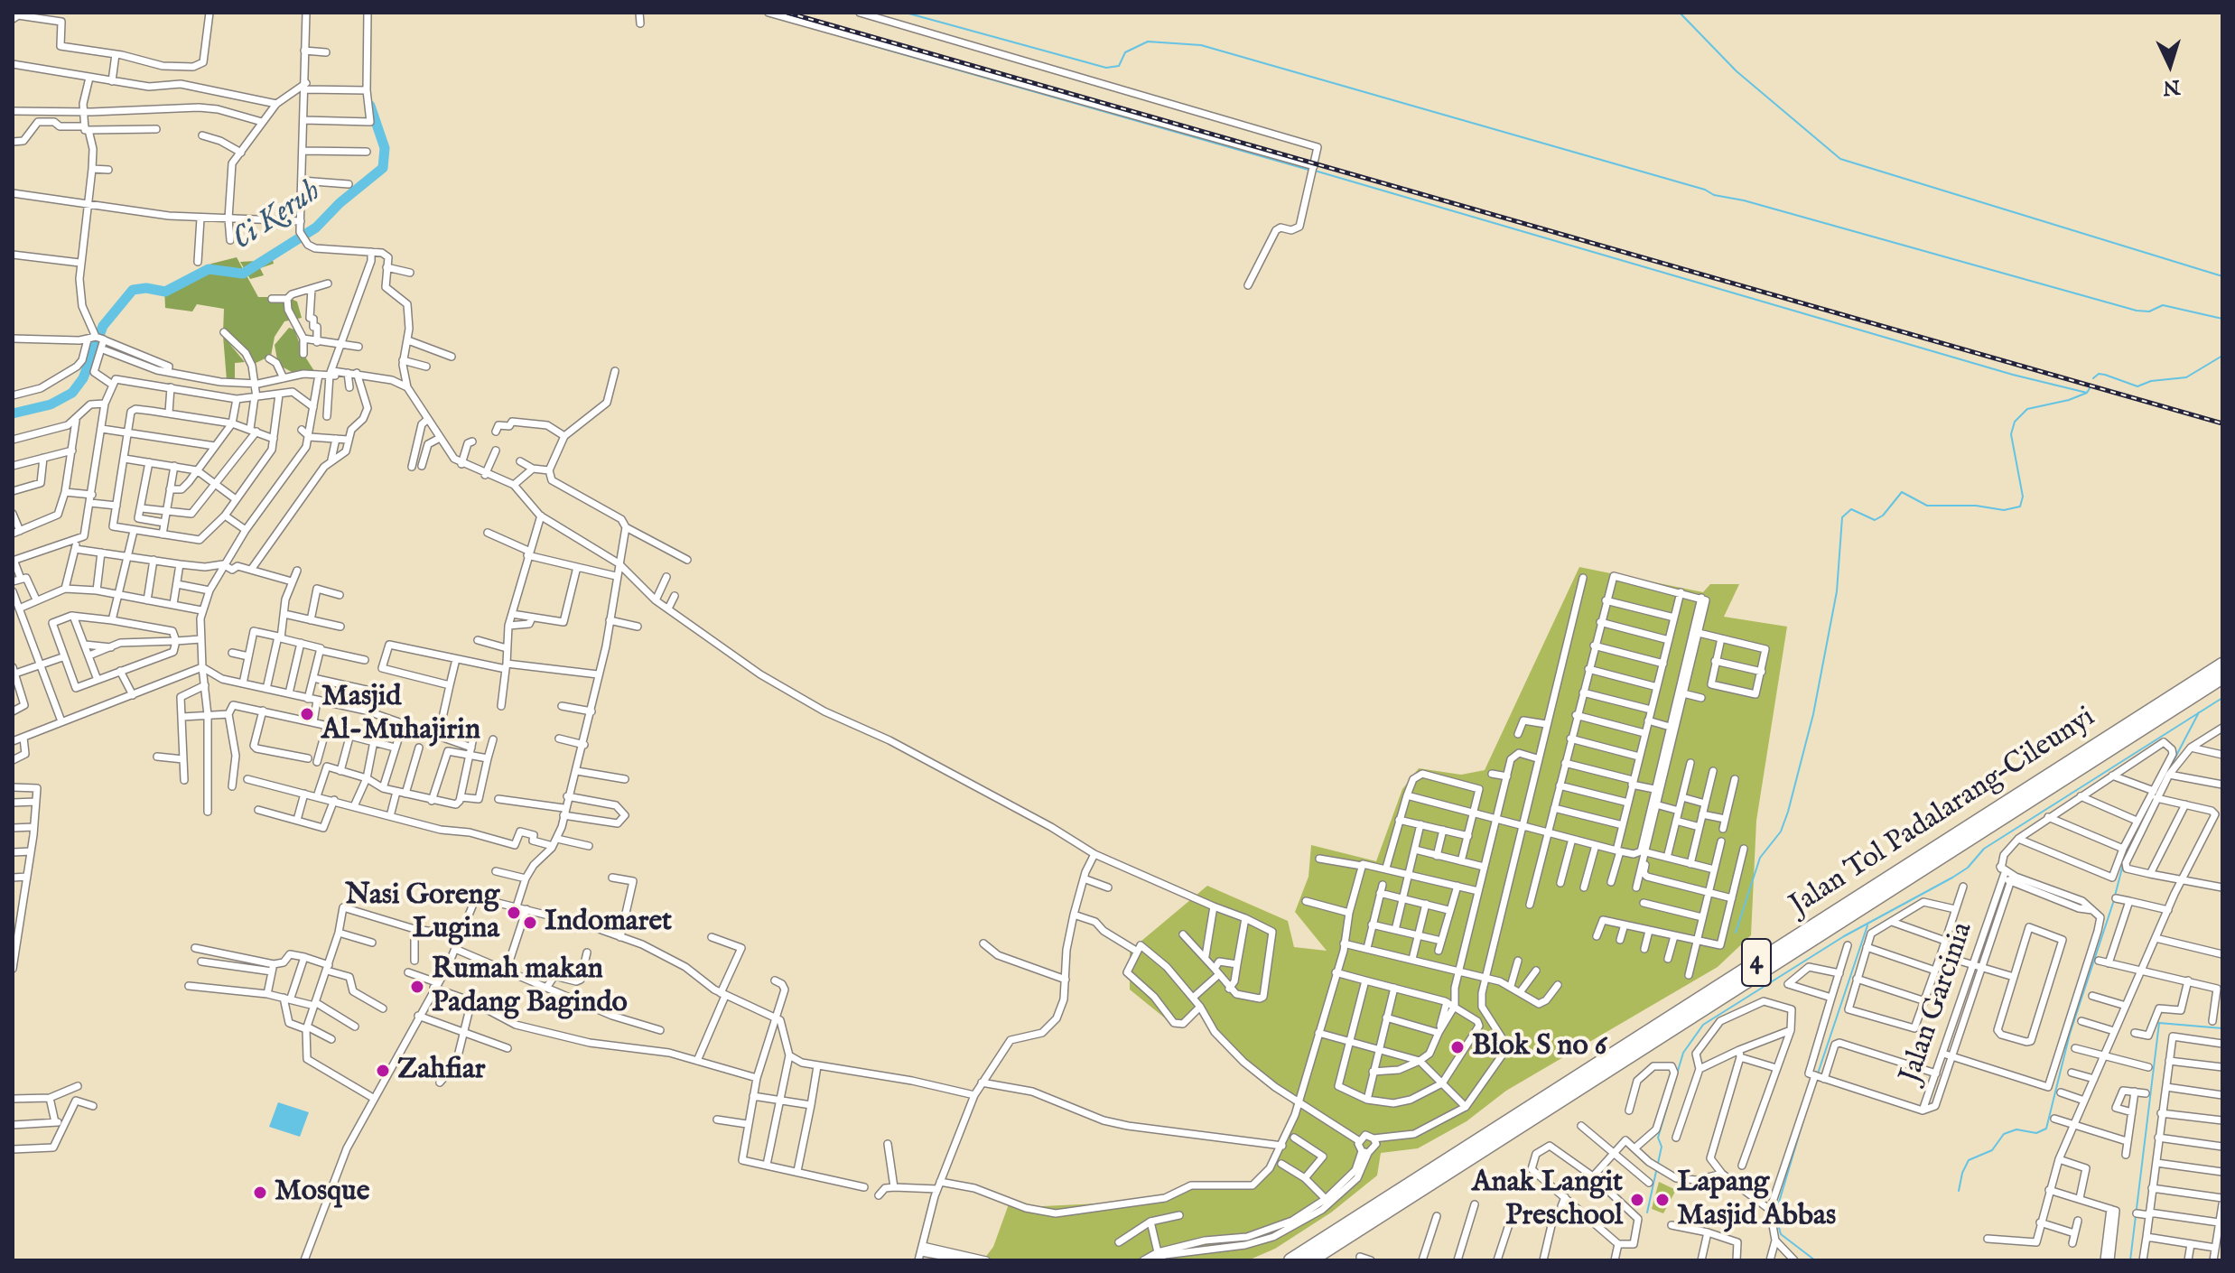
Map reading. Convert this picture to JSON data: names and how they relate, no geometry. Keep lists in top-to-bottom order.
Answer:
{
  "streets": {
    "highway": ["Jalan Tol Padalarang–Cileunyi", "4"],
    "street": ["Jalan Garcinia"]
  },
  "water": ["Ci Keruh"],
  "places": [
    "Masjid Al-Muhajirin",
    "Nasi Goreng Lugina",
    "Indomaret",
    "Rumah makan Padang Bagindo",
    "Blok S no 6",
    "Zahfiar",
    "Mosque",
    "Anak Langit Preschool",
    "Lapang Masjid Abbas"
  ],
  "north": "bottom"
}
